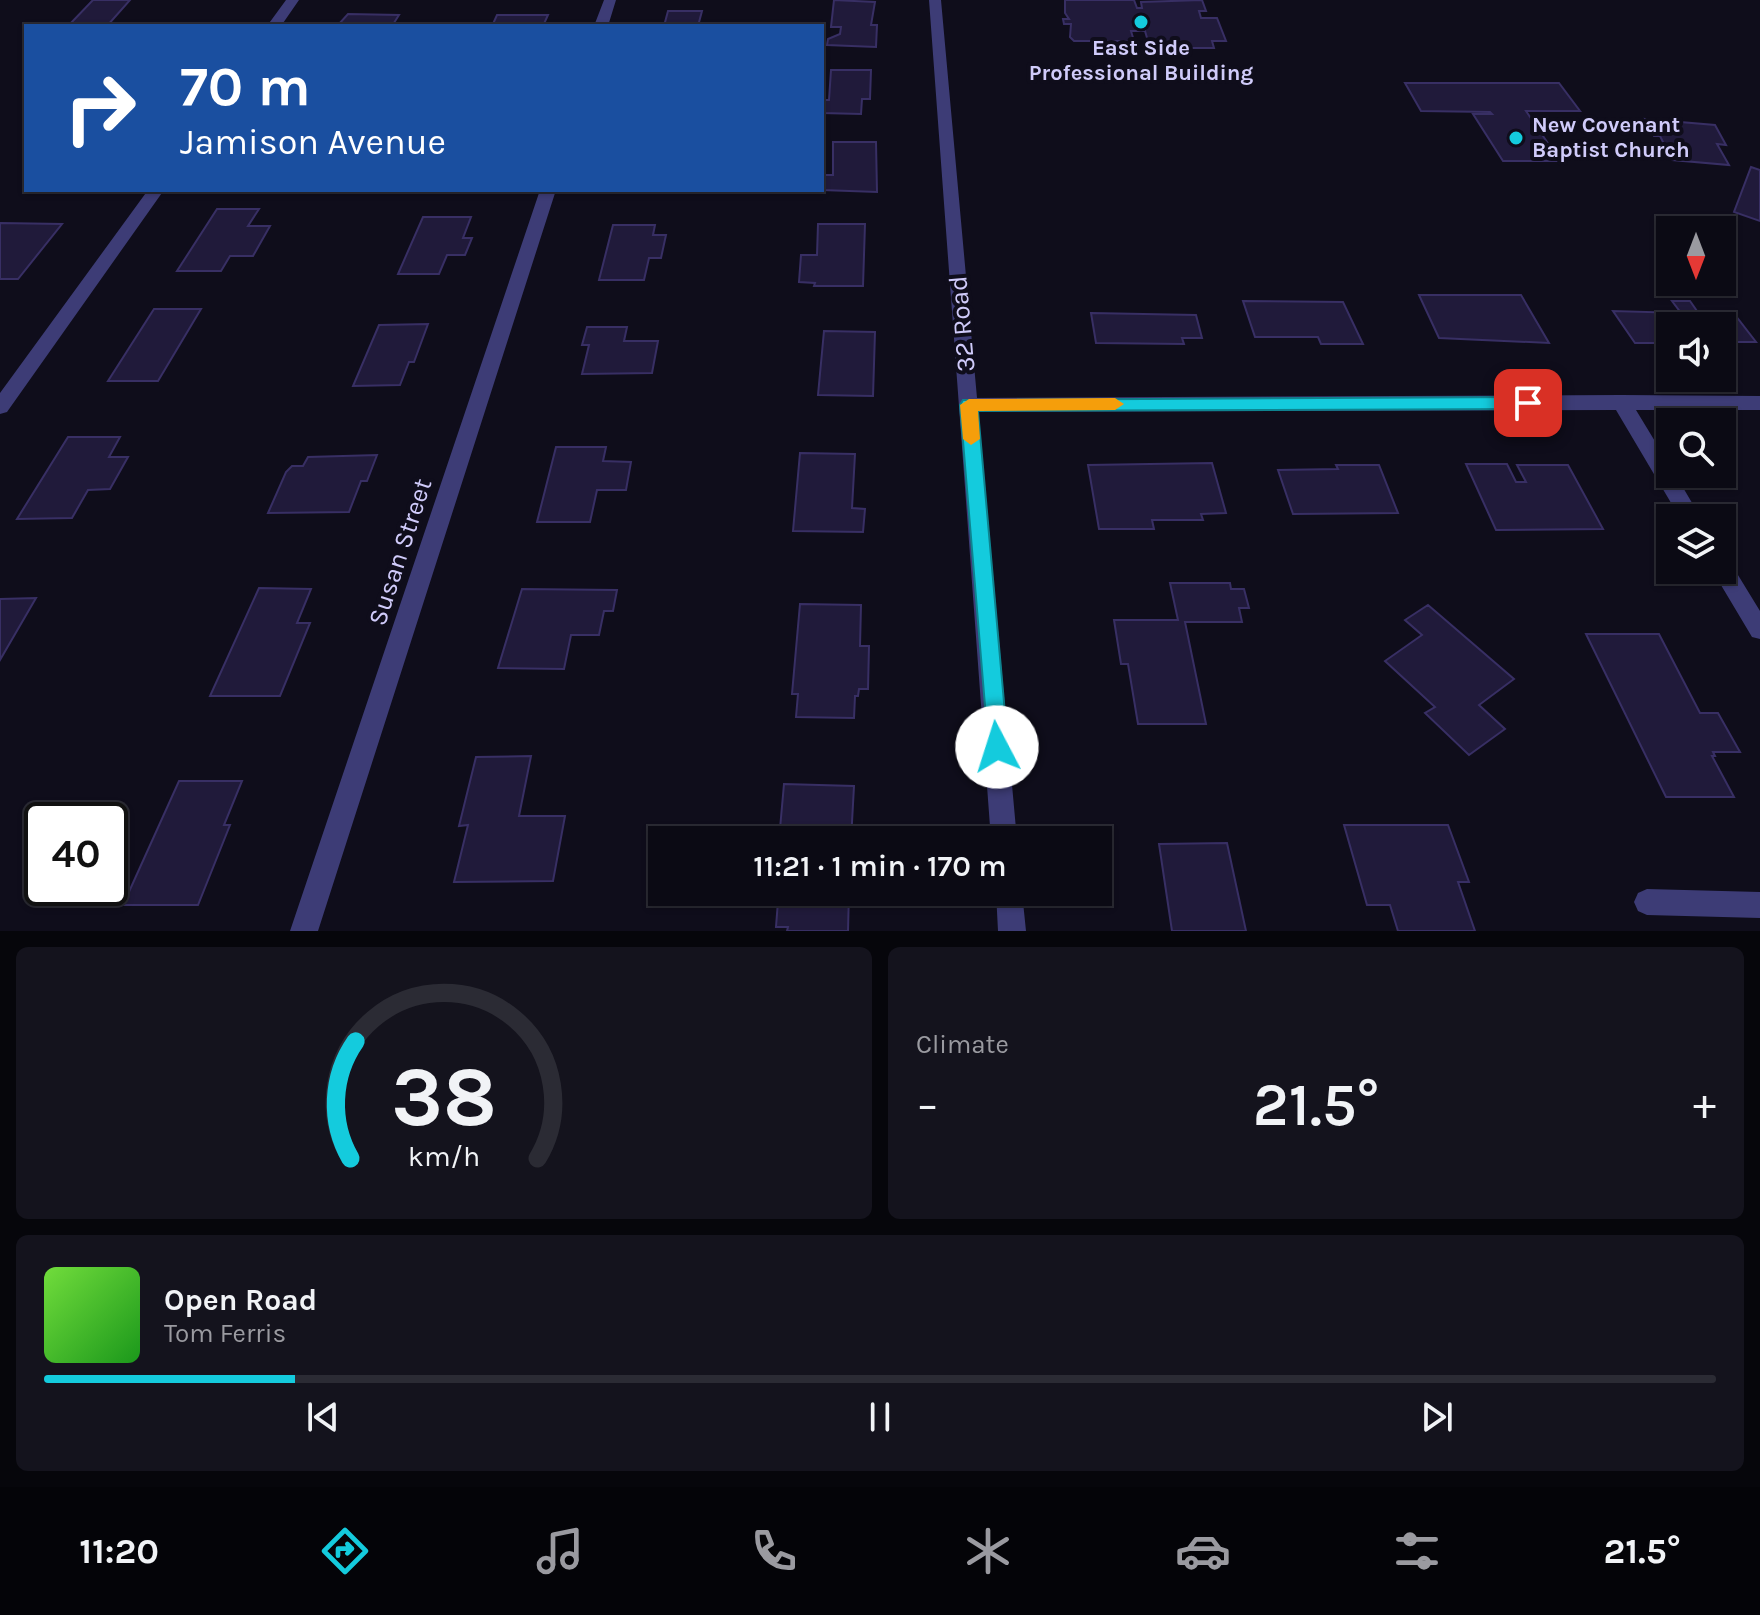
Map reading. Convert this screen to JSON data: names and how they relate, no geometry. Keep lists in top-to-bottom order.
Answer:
{
  "streets": {
    "street": ["32 Road", "Susan Street"]
  },
  "places": ["East Side Professional Building", "New Covenant Baptist Church"],
  "north": "bottom",
  "page": {
    "turn": ["70 m", "Jamison Avenue"],
    "limit": "40",
    "trip": "11:21 · 1 min · 170 m",
    "tile": "Climate",
    "heat": ["−", "21.5°", "+"],
    "song": ["Open Road", "Tom Ferris"],
    "tabs": ["11:20", "21.5°"],
    "gauge": ["38", "km/h"]
  }
}
